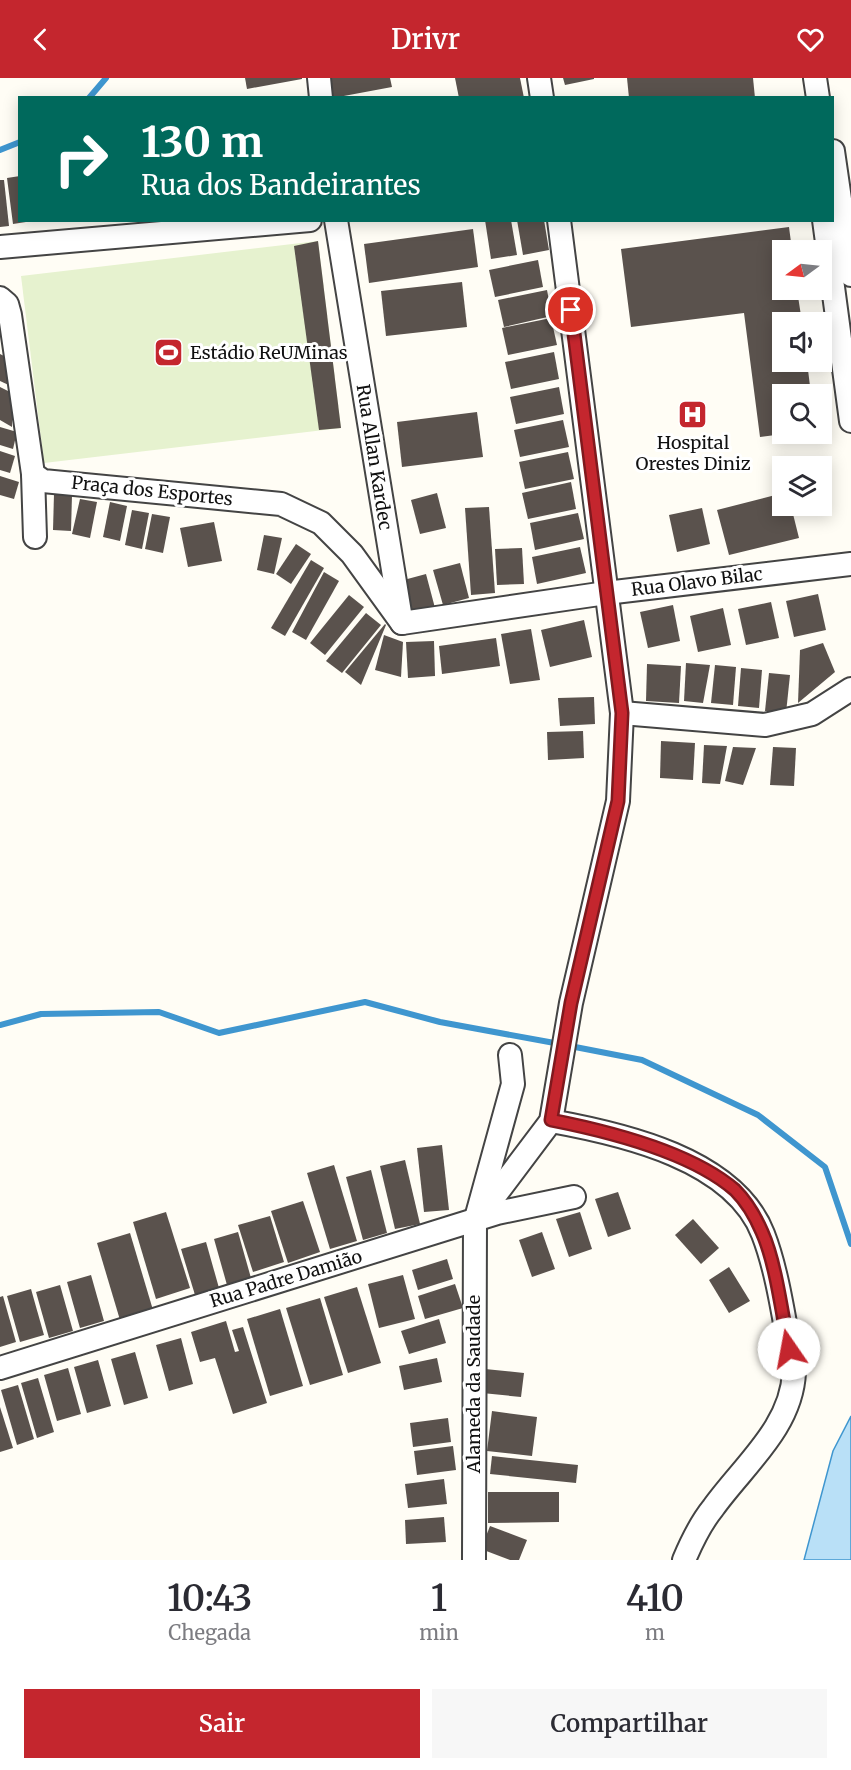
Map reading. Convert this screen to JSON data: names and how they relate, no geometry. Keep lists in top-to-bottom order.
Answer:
{
  "streets": {
    "street": [
      "Rua Allan Kardec",
      "Praça dos Esportes",
      "Rua Olavo Bilac",
      "Rua Padre Damião",
      "Alameda da Saudade"
    ]
  },
  "crossings": [
    ["Rua Allan Kardec", "Praça dos Esportes"],
    ["Rua Allan Kardec", "Rua Olavo Bilac"],
    ["Praça dos Esportes", "Rua Olavo Bilac"],
    ["Rua Padre Damião", "Alameda da Saudade"]
  ],
  "places": {
    "sports": ["Estádio ReUMinas"],
    "hospital": ["Hospital Orestes Diniz"]
  },
  "north": "left",
  "page": {
    "header": "Drivr",
    "turn": ["130 m", "Rua dos Bandeirantes"],
    "eta": [
      "10:43",
      "Chegada",
      "1",
      "min",
      "410",
      "m"
    ],
    "buttons": ["Sair", "Compartilhar"]
  }
}
